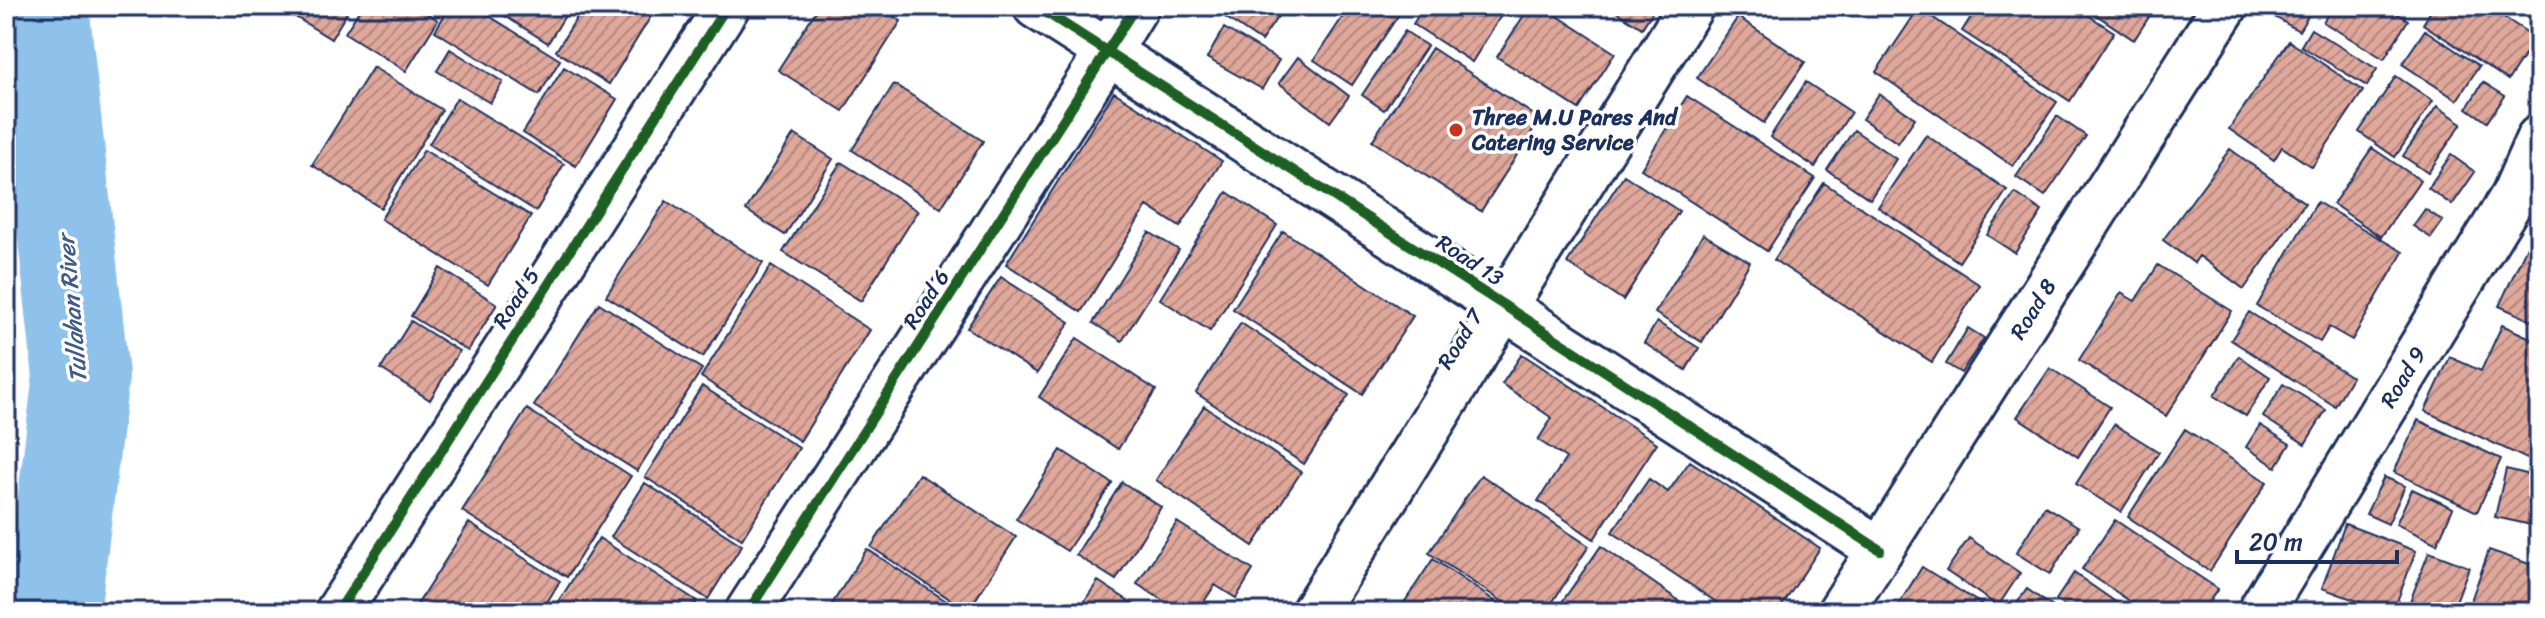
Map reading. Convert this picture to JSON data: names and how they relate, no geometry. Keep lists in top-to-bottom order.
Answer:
{
  "streets": {
    "street": [
      "Road 13",
      "Road 5",
      "Road 6",
      "Road 8",
      "Road 7",
      "Road 9"
    ]
  },
  "crossings": [
    ["Road 13", "Road 6"],
    ["Road 13", "Road 8"],
    ["Road 13", "Road 7"]
  ],
  "water": ["Tullahan River"],
  "places": ["Three M.U Pares And Catering Service"],
  "scale_bar": "20 m"
}
